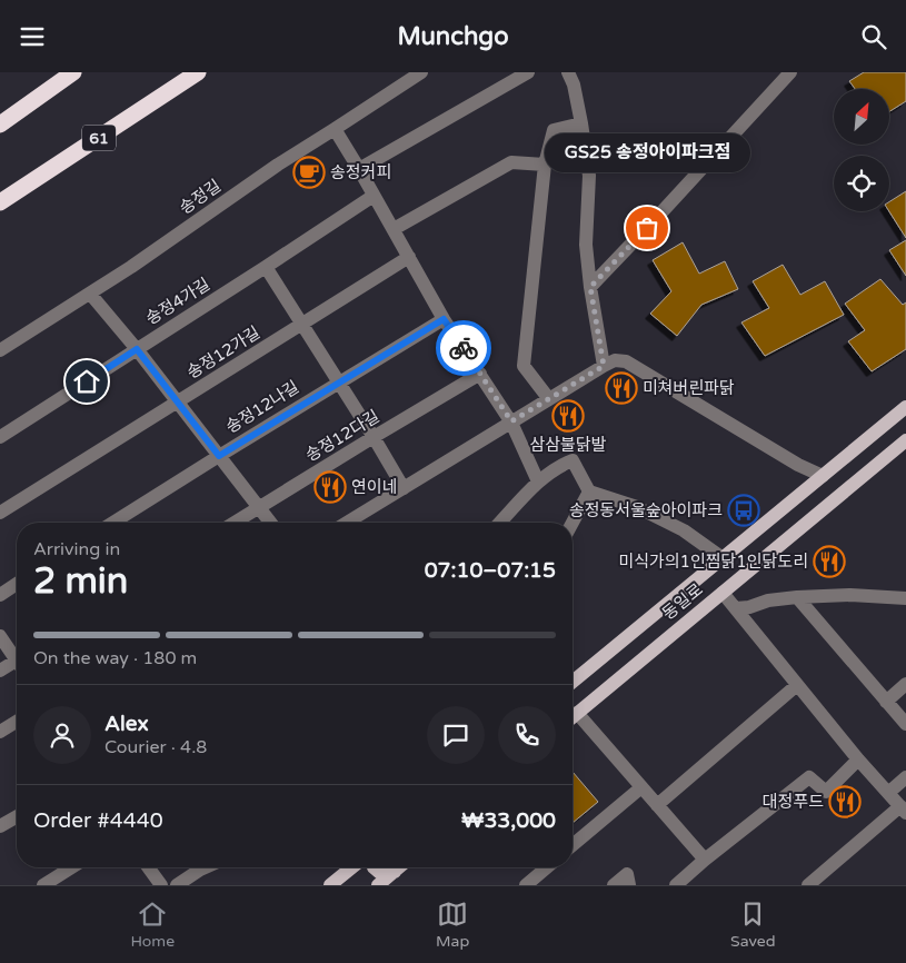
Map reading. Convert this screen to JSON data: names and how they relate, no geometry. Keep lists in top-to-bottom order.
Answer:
{
  "streets": {
    "highway": ["61"],
    "main road": ["동일로"],
    "street": [
      "송정길",
      "송정4가길",
      "송정12가길",
      "송정12나길",
      "송정12다길"
    ]
  },
  "places": {
    "cafe": ["송정커피"],
    "other": ["GS25 송정아이파크점"],
    "restaurant": [
      "미쳐버린파닭",
      "삼삼불닭발",
      "연이네",
      "미식가의1인찜닭1인닭도리",
      "대정푸드"
    ],
    "bus stop": ["송정동서울숲아이파크"]
  },
  "north": "top right",
  "page": {
    "header": "Munchgo",
    "bubble": "GS25 송정아이파크점",
    "heading": ["2 min", "Arriving in", "07:10–07:15"],
    "panel": [
      "Alex",
      "Courier · 4.8",
      "Order #4440",
      "₩33,000"
    ],
    "bar": "On the way · 180 m",
    "tabs": ["Home", "Map", "Saved"]
  }
}
